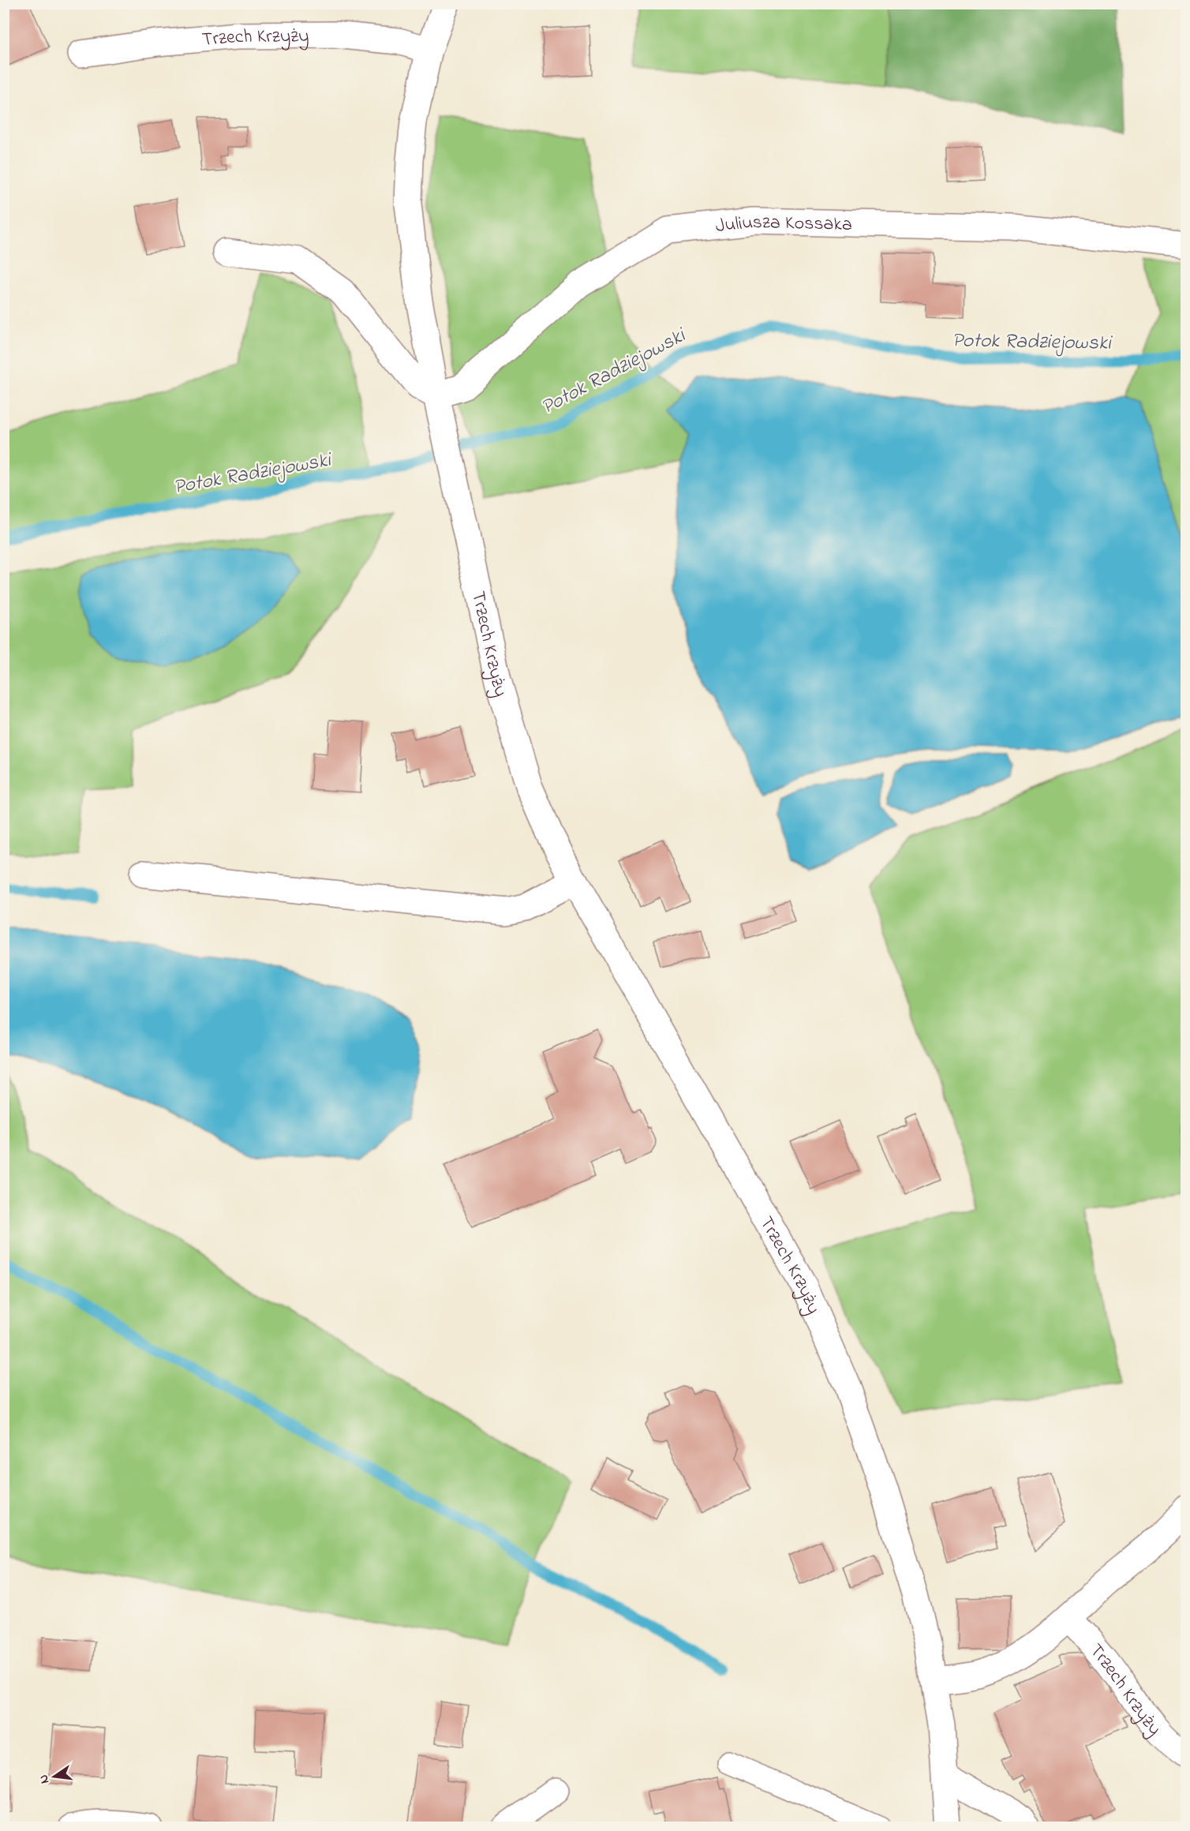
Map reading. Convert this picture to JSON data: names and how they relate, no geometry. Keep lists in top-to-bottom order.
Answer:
{
  "streets": {
    "street": ["Trzech Krzyży", "Juliusza Kossaka"]
  },
  "crossings": [
    ["Trzech Krzyży", "Juliusza Kossaka"]
  ],
  "water": ["Potok Radziejowski"],
  "north": "left"
}
